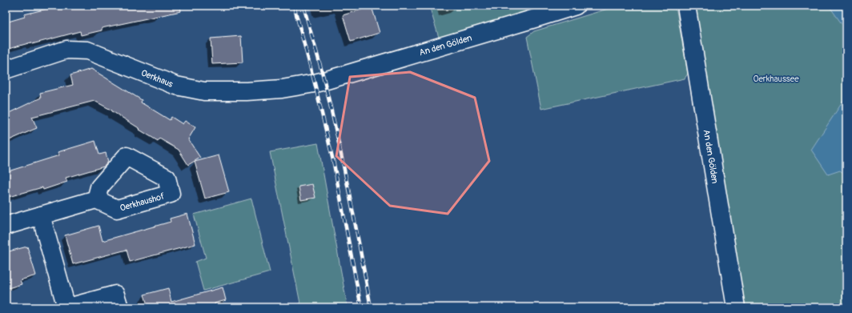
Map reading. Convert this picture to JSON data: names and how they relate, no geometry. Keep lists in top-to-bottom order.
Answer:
{
  "streets": {
    "street": ["An den Gölden", "Oerkhaus"]
  },
  "crossings": [
    ["An den Gölden", "Oerkhaus"]
  ],
  "parks": ["Oerkhaussee"]
}
